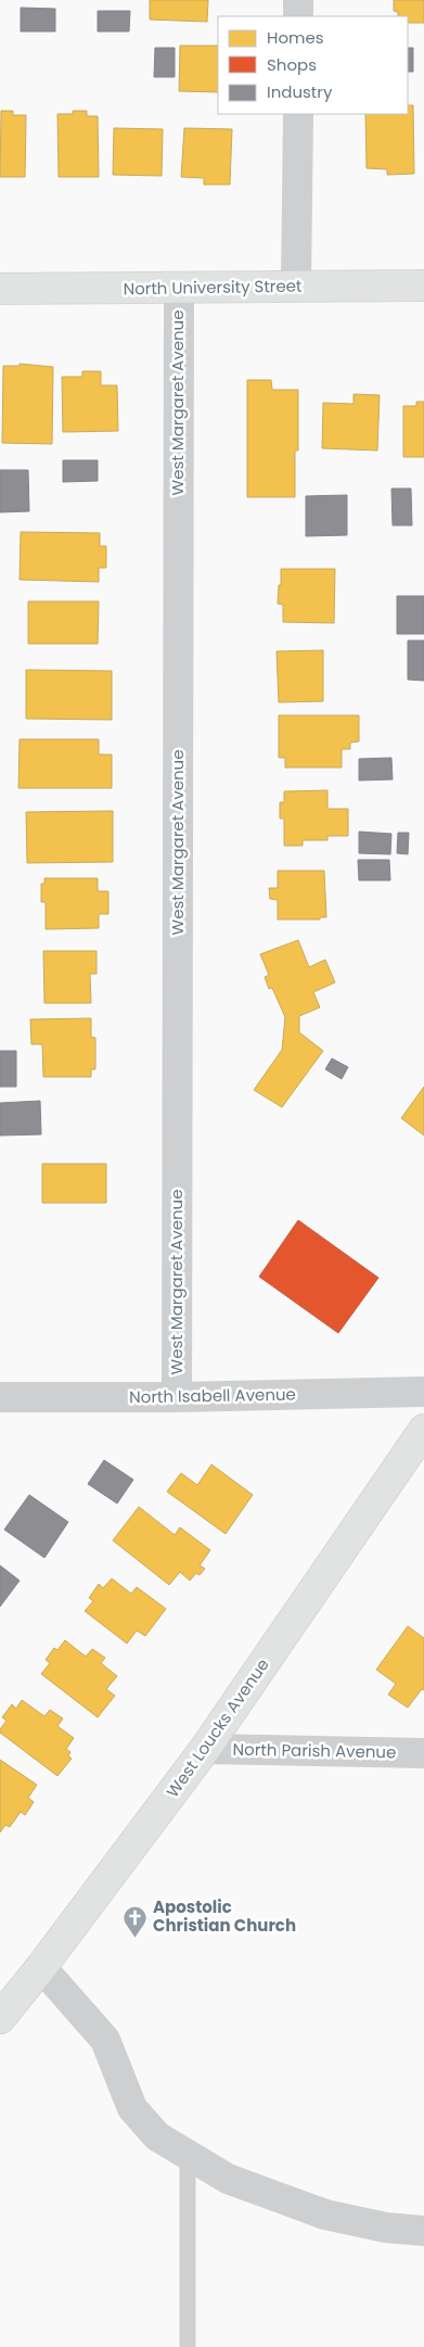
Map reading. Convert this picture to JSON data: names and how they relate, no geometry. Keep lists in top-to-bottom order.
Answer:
{
  "streets": {
    "street": [
      "North University Street",
      "West Margaret Avenue",
      "North Isabell Avenue",
      "West Loucks Avenue",
      "North Parish Avenue"
    ]
  },
  "crossings": [
    ["North University Street", "West Margaret Avenue"],
    ["West Margaret Avenue", "North Isabell Avenue"],
    ["West Loucks Avenue", "North Parish Avenue"]
  ],
  "places": {
    "church": ["Apostolic Christian Church"]
  },
  "legend": ["Homes", "Shops", "Industry"]
}
